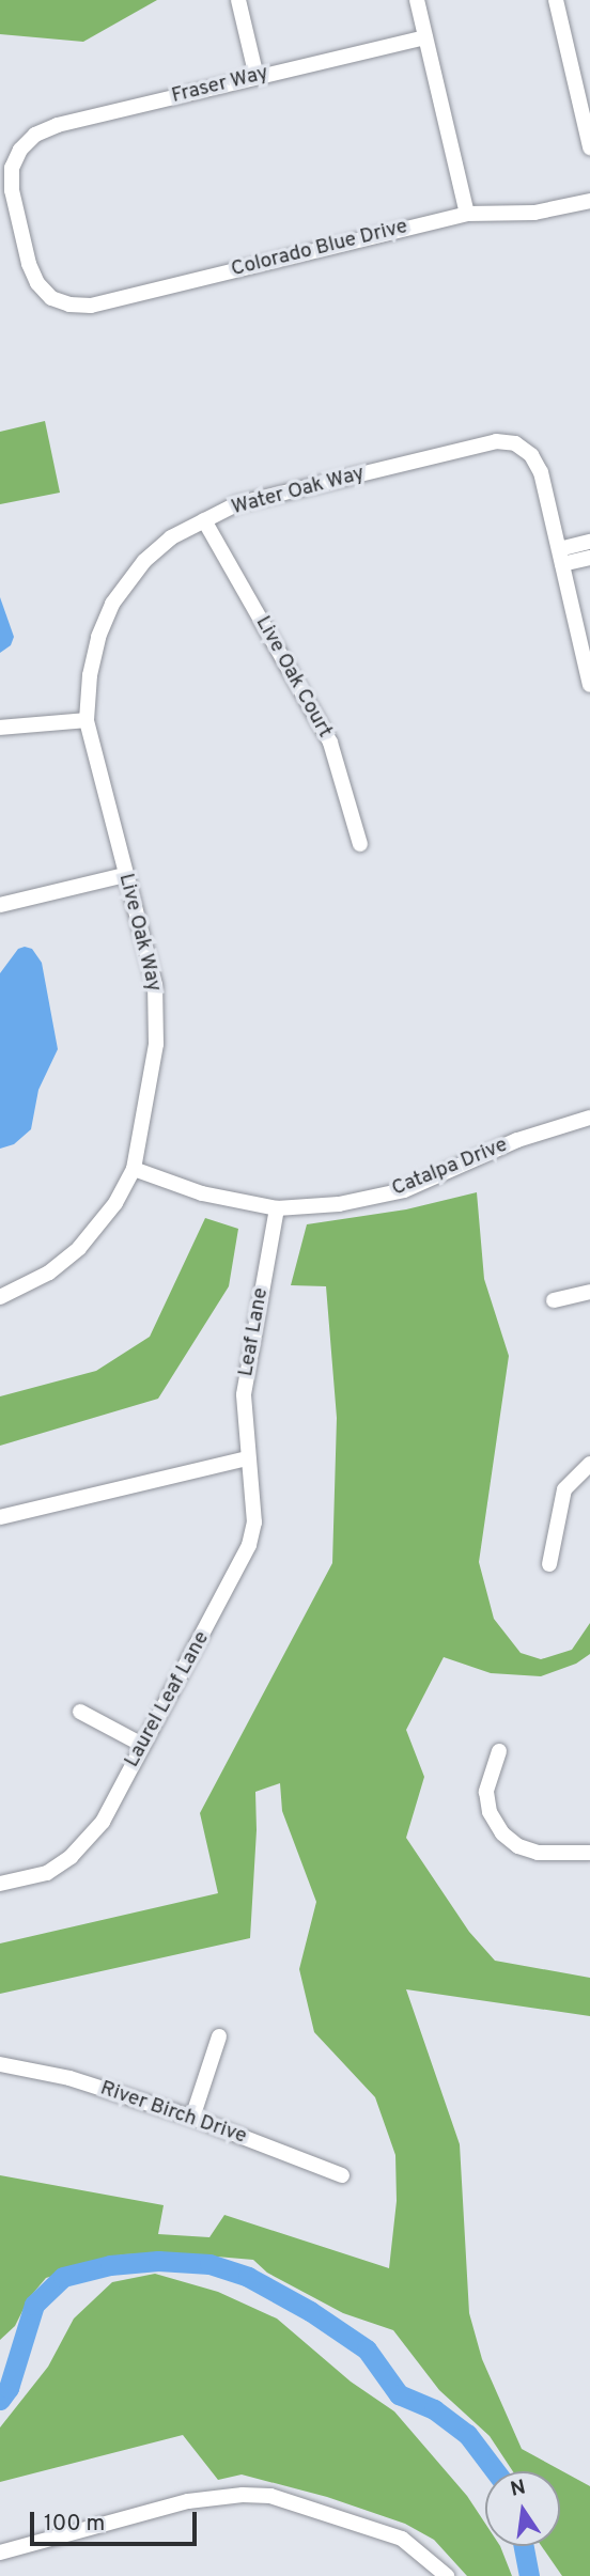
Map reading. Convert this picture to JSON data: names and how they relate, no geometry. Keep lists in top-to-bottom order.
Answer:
{
  "streets": {
    "street": [
      "Fraser Way",
      "Colorado Blue Drive",
      "Water Oak Way",
      "Live Oak Court",
      "Live Oak Way",
      "Catalpa Drive",
      "Leaf Lane",
      "Laurel Leaf Lane",
      "River Birch Drive"
    ]
  },
  "crossings": [
    ["Fraser Way", "Colorado Blue Drive"],
    ["Water Oak Way", "Live Oak Court"],
    ["Water Oak Way", "Live Oak Way"],
    ["Live Oak Way", "Catalpa Drive"],
    ["Catalpa Drive", "Leaf Lane"],
    ["Leaf Lane", "Laurel Leaf Lane"]
  ],
  "scale_bar": "100 m",
  "north": "top"
}
